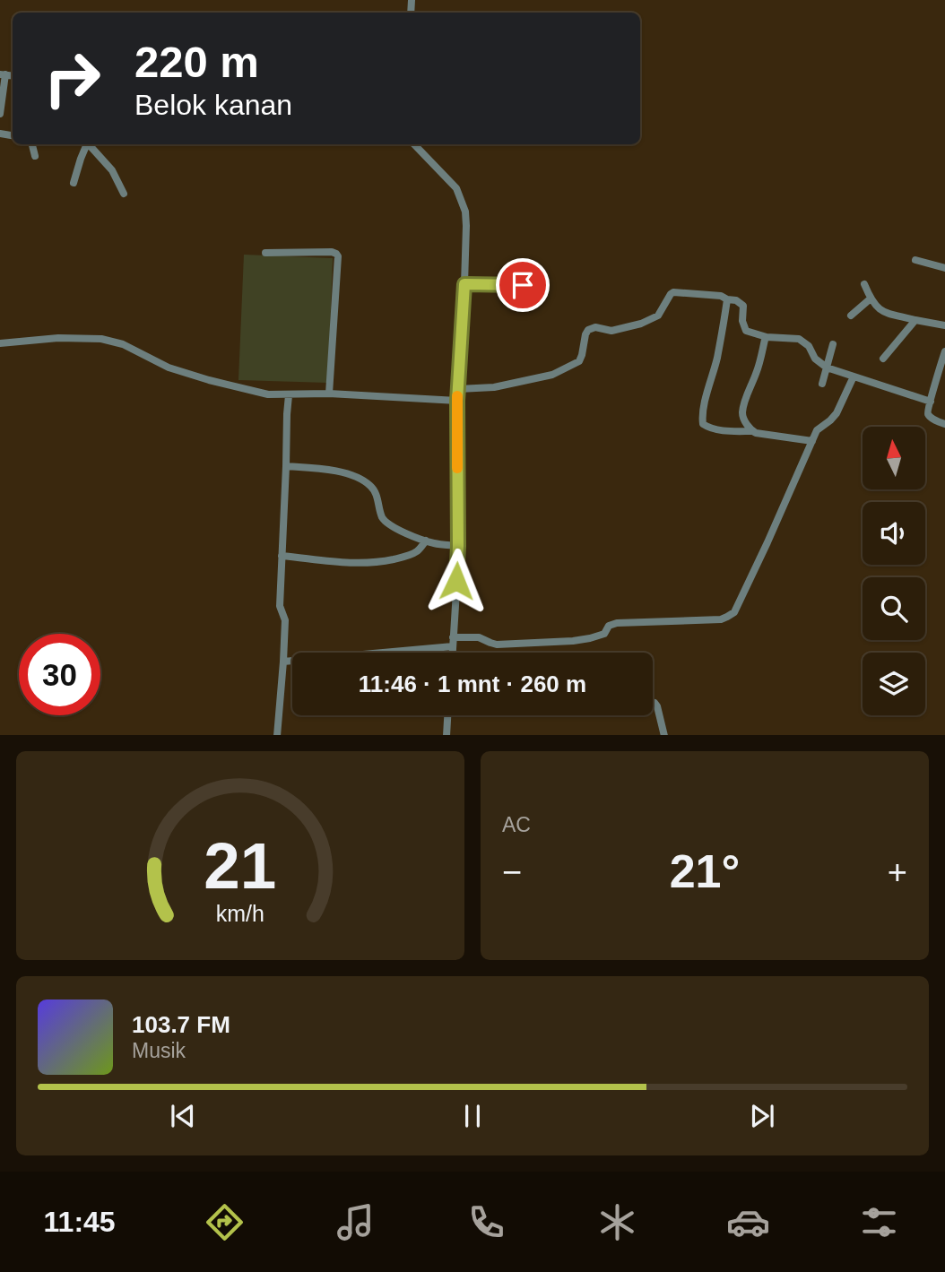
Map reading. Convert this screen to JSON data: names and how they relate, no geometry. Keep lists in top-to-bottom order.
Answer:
{
  "north": "top",
  "page": {
    "turn": ["220 m", "Belok kanan"],
    "limit": "30",
    "trip": "11:46 · 1 mnt · 260 m",
    "tile": "AC",
    "heat": ["−", "21°", "+"],
    "song": ["103.7 FM", "Musik"],
    "tabs": "11:45",
    "gauge": ["21", "km/h"]
  }
}
